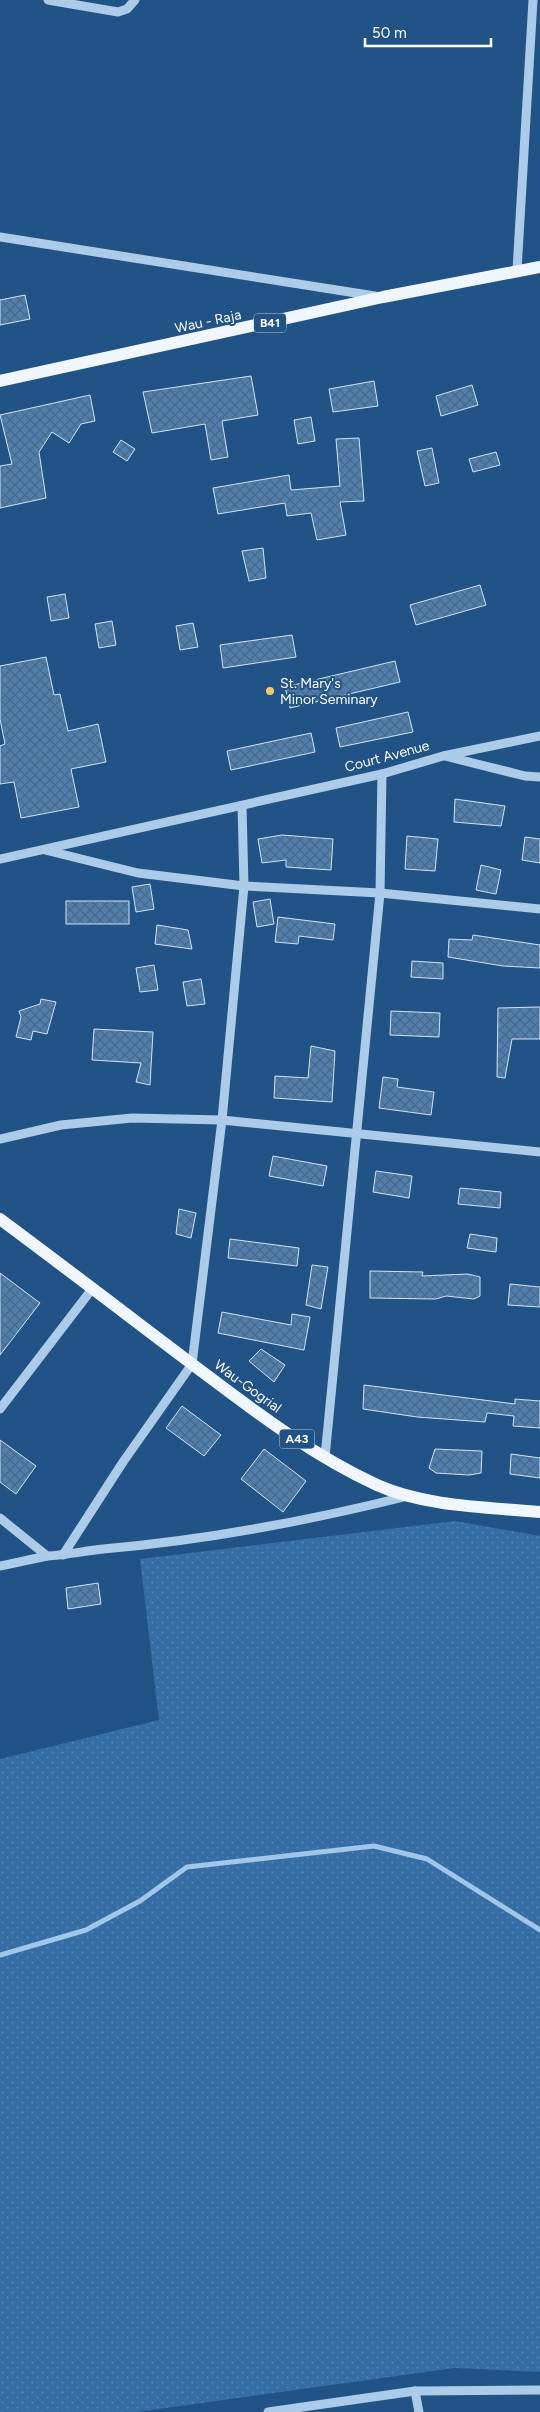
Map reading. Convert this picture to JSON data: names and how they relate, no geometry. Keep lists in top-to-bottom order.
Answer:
{
  "streets": {
    "main road": [
      "Wau - Raja",
      "B41",
      "Wau-Gogrial",
      "A43"
    ],
    "street": ["Court Avenue"]
  },
  "places": ["St. Mary's Minor Seminary"],
  "scale_bar": "50 m"
}
